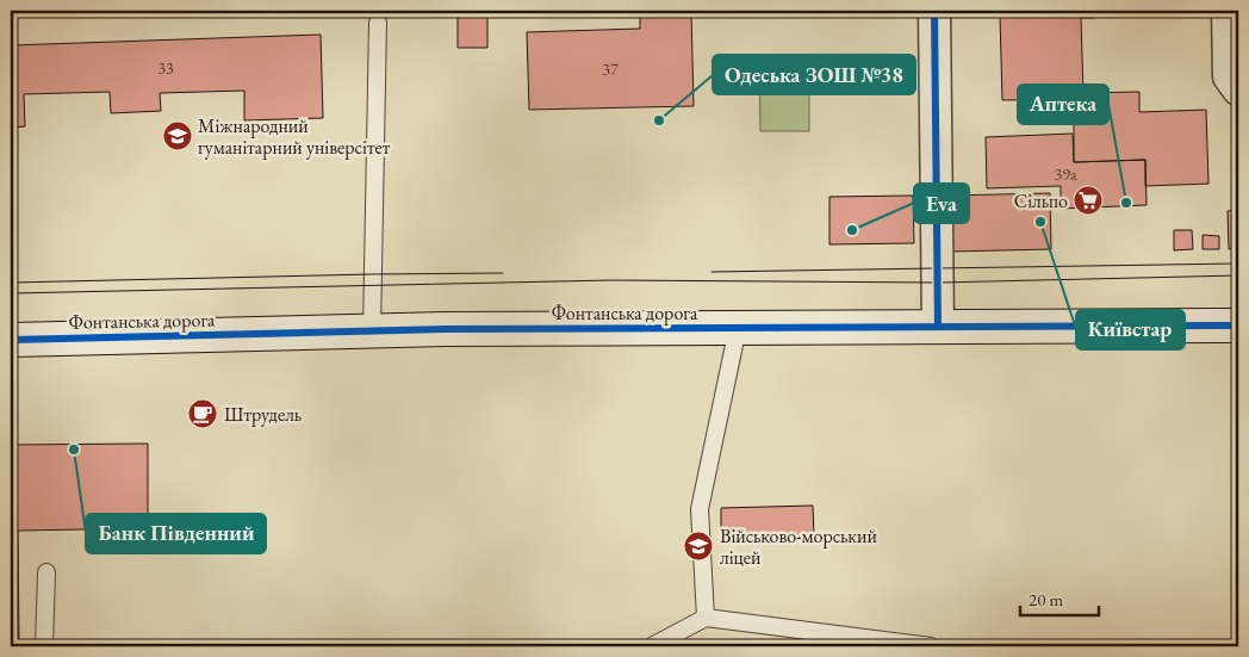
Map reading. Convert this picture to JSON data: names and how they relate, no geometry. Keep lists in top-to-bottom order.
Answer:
{
  "streets": {
    "main road": ["Фонтанська дорога"]
  },
  "places": {
    "other": [
      "Одеська ЗОШ №38",
      "Аптека",
      "Київстар",
      "Eva",
      "Банк Південний"
    ],
    "school or university": ["Міжнародний гуманітарний універсітет", "Військово-морський ліцей"],
    "supermarket": ["Сільпо"],
    "cafe": ["Штрудель"]
  },
  "house_numbers": ["33", "37", "39а"],
  "scale_bar": "20 m"
}
